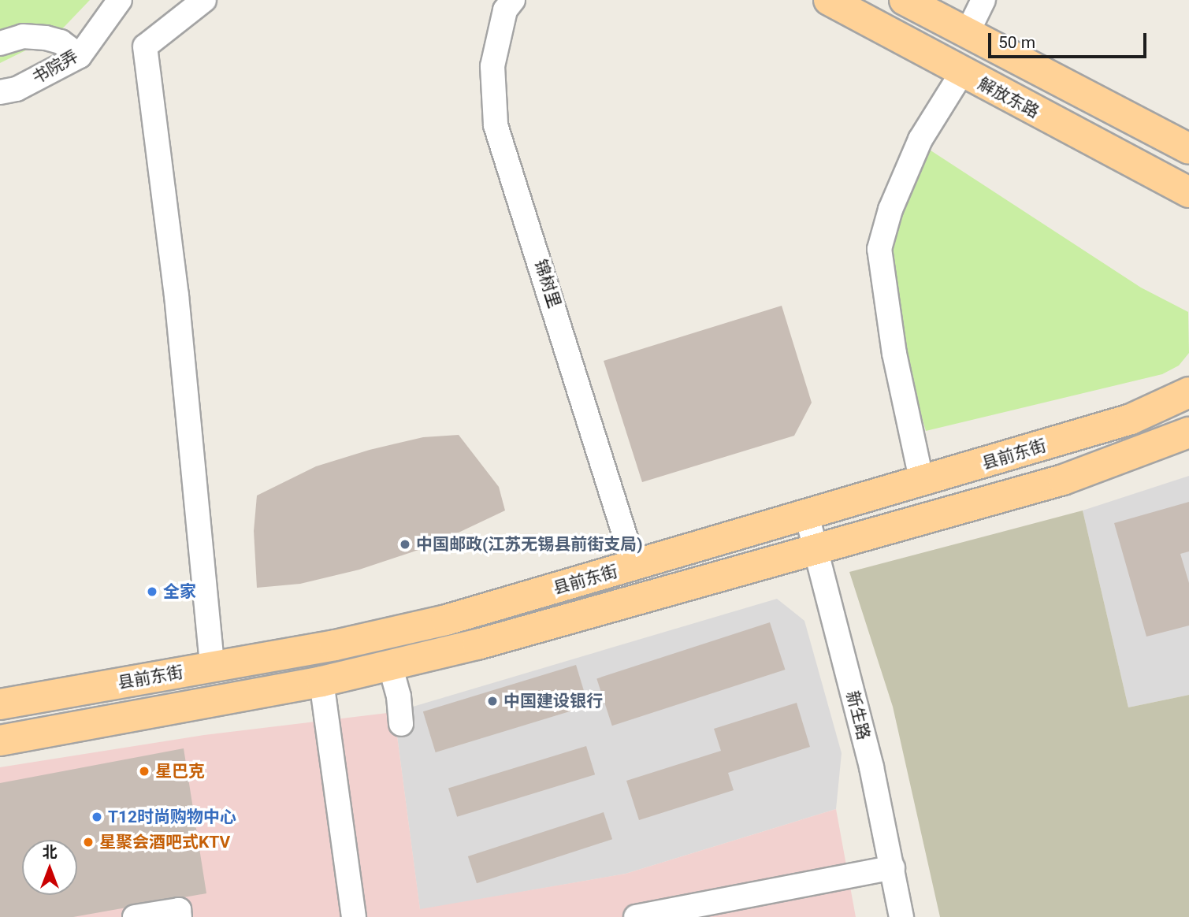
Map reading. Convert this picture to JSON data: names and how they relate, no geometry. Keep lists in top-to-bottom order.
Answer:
{
  "streets": {
    "main road": ["解放东路", "县前东街"],
    "street": ["书院弄", "锦树里", "新生路"]
  },
  "crossings": [
    ["锦树里", "县前东街"],
    ["县前东街", "新生路"]
  ],
  "places": [
    "中国邮政(江苏无锡县前街支局)",
    "全家",
    "中国建设银行",
    "星巴克",
    "T12时尚购物中心",
    "星聚会酒吧式KTV"
  ],
  "scale_bar": "50 m",
  "north": "top"
}
